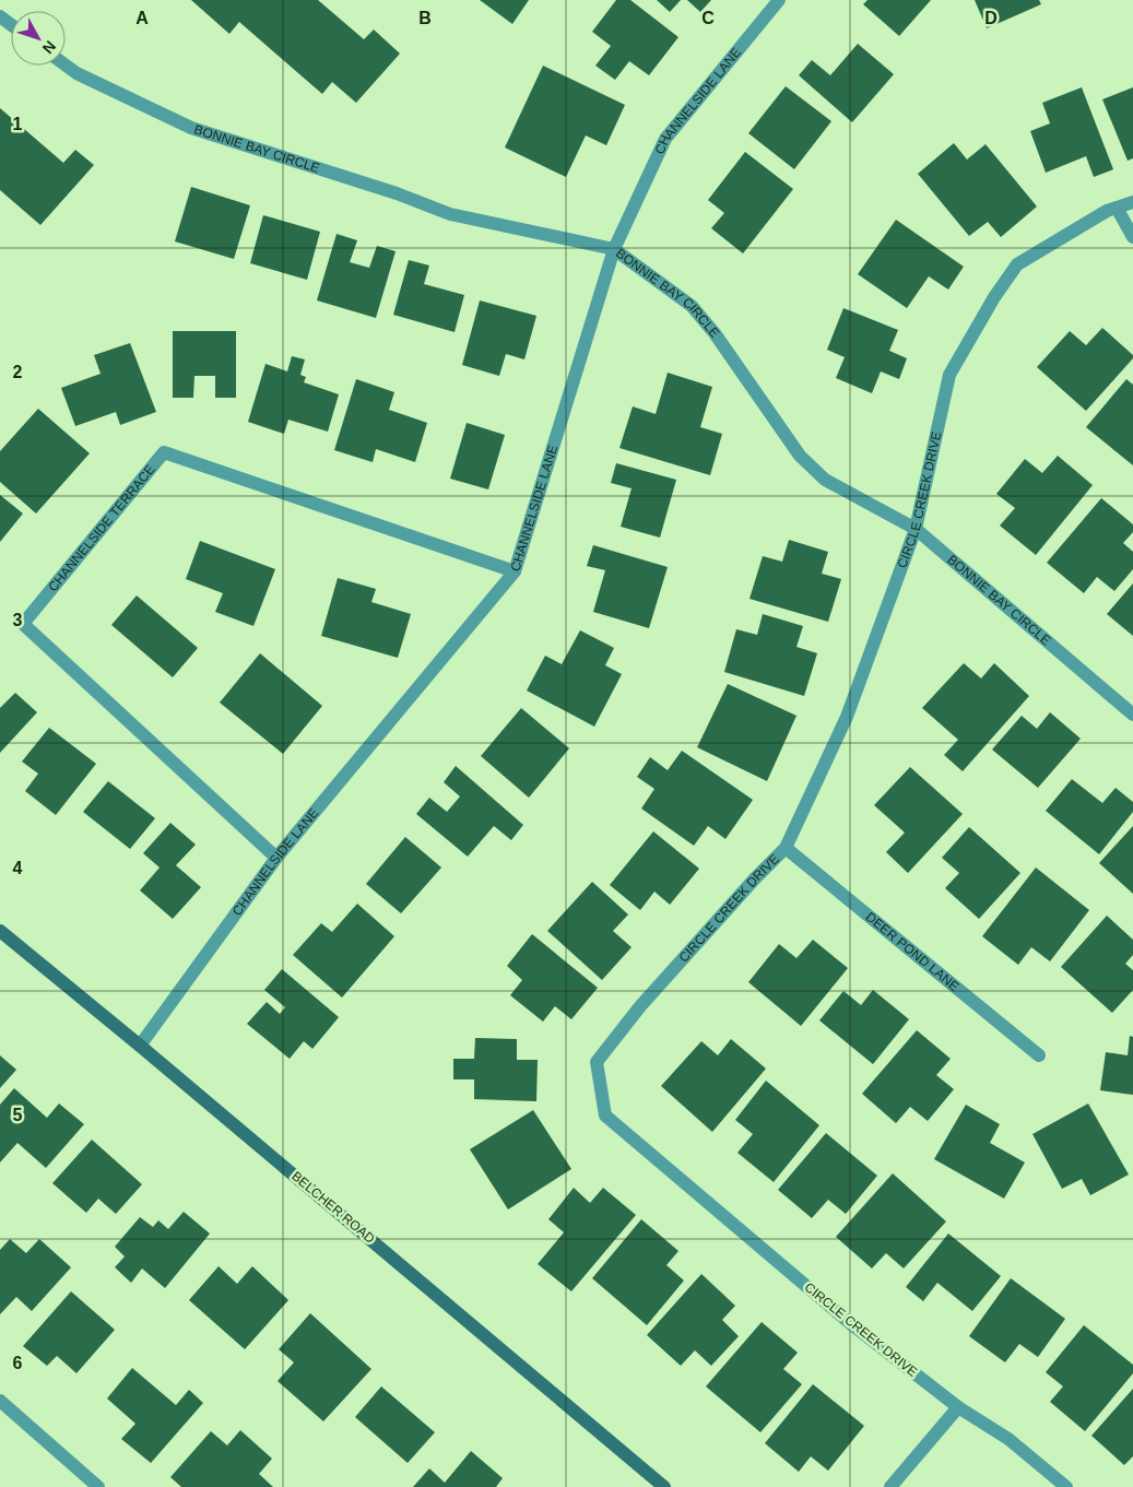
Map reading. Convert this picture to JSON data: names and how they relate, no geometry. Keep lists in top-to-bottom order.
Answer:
{
  "streets": {
    "main road": ["BELCHER ROAD"],
    "street": [
      "CHANNELSIDE LANE",
      "BONNIE BAY CIRCLE",
      "CIRCLE CREEK DRIVE",
      "CHANNELSIDE TERRACE",
      "DEER POND LANE"
    ]
  },
  "crossings": [
    ["CHANNELSIDE LANE", "BONNIE BAY CIRCLE"],
    ["CHANNELSIDE LANE", "CHANNELSIDE TERRACE"],
    ["CHANNELSIDE LANE", "BELCHER ROAD"],
    ["BONNIE BAY CIRCLE", "CIRCLE CREEK DRIVE"],
    ["CIRCLE CREEK DRIVE", "DEER POND LANE"]
  ],
  "north": "bottom right",
  "grid": {
    "columns": [
      "A",
      "B",
      "C",
      "D"
    ],
    "rows": [
      "1",
      "2",
      "3",
      "4",
      "5",
      "6"
    ]
  }
}
